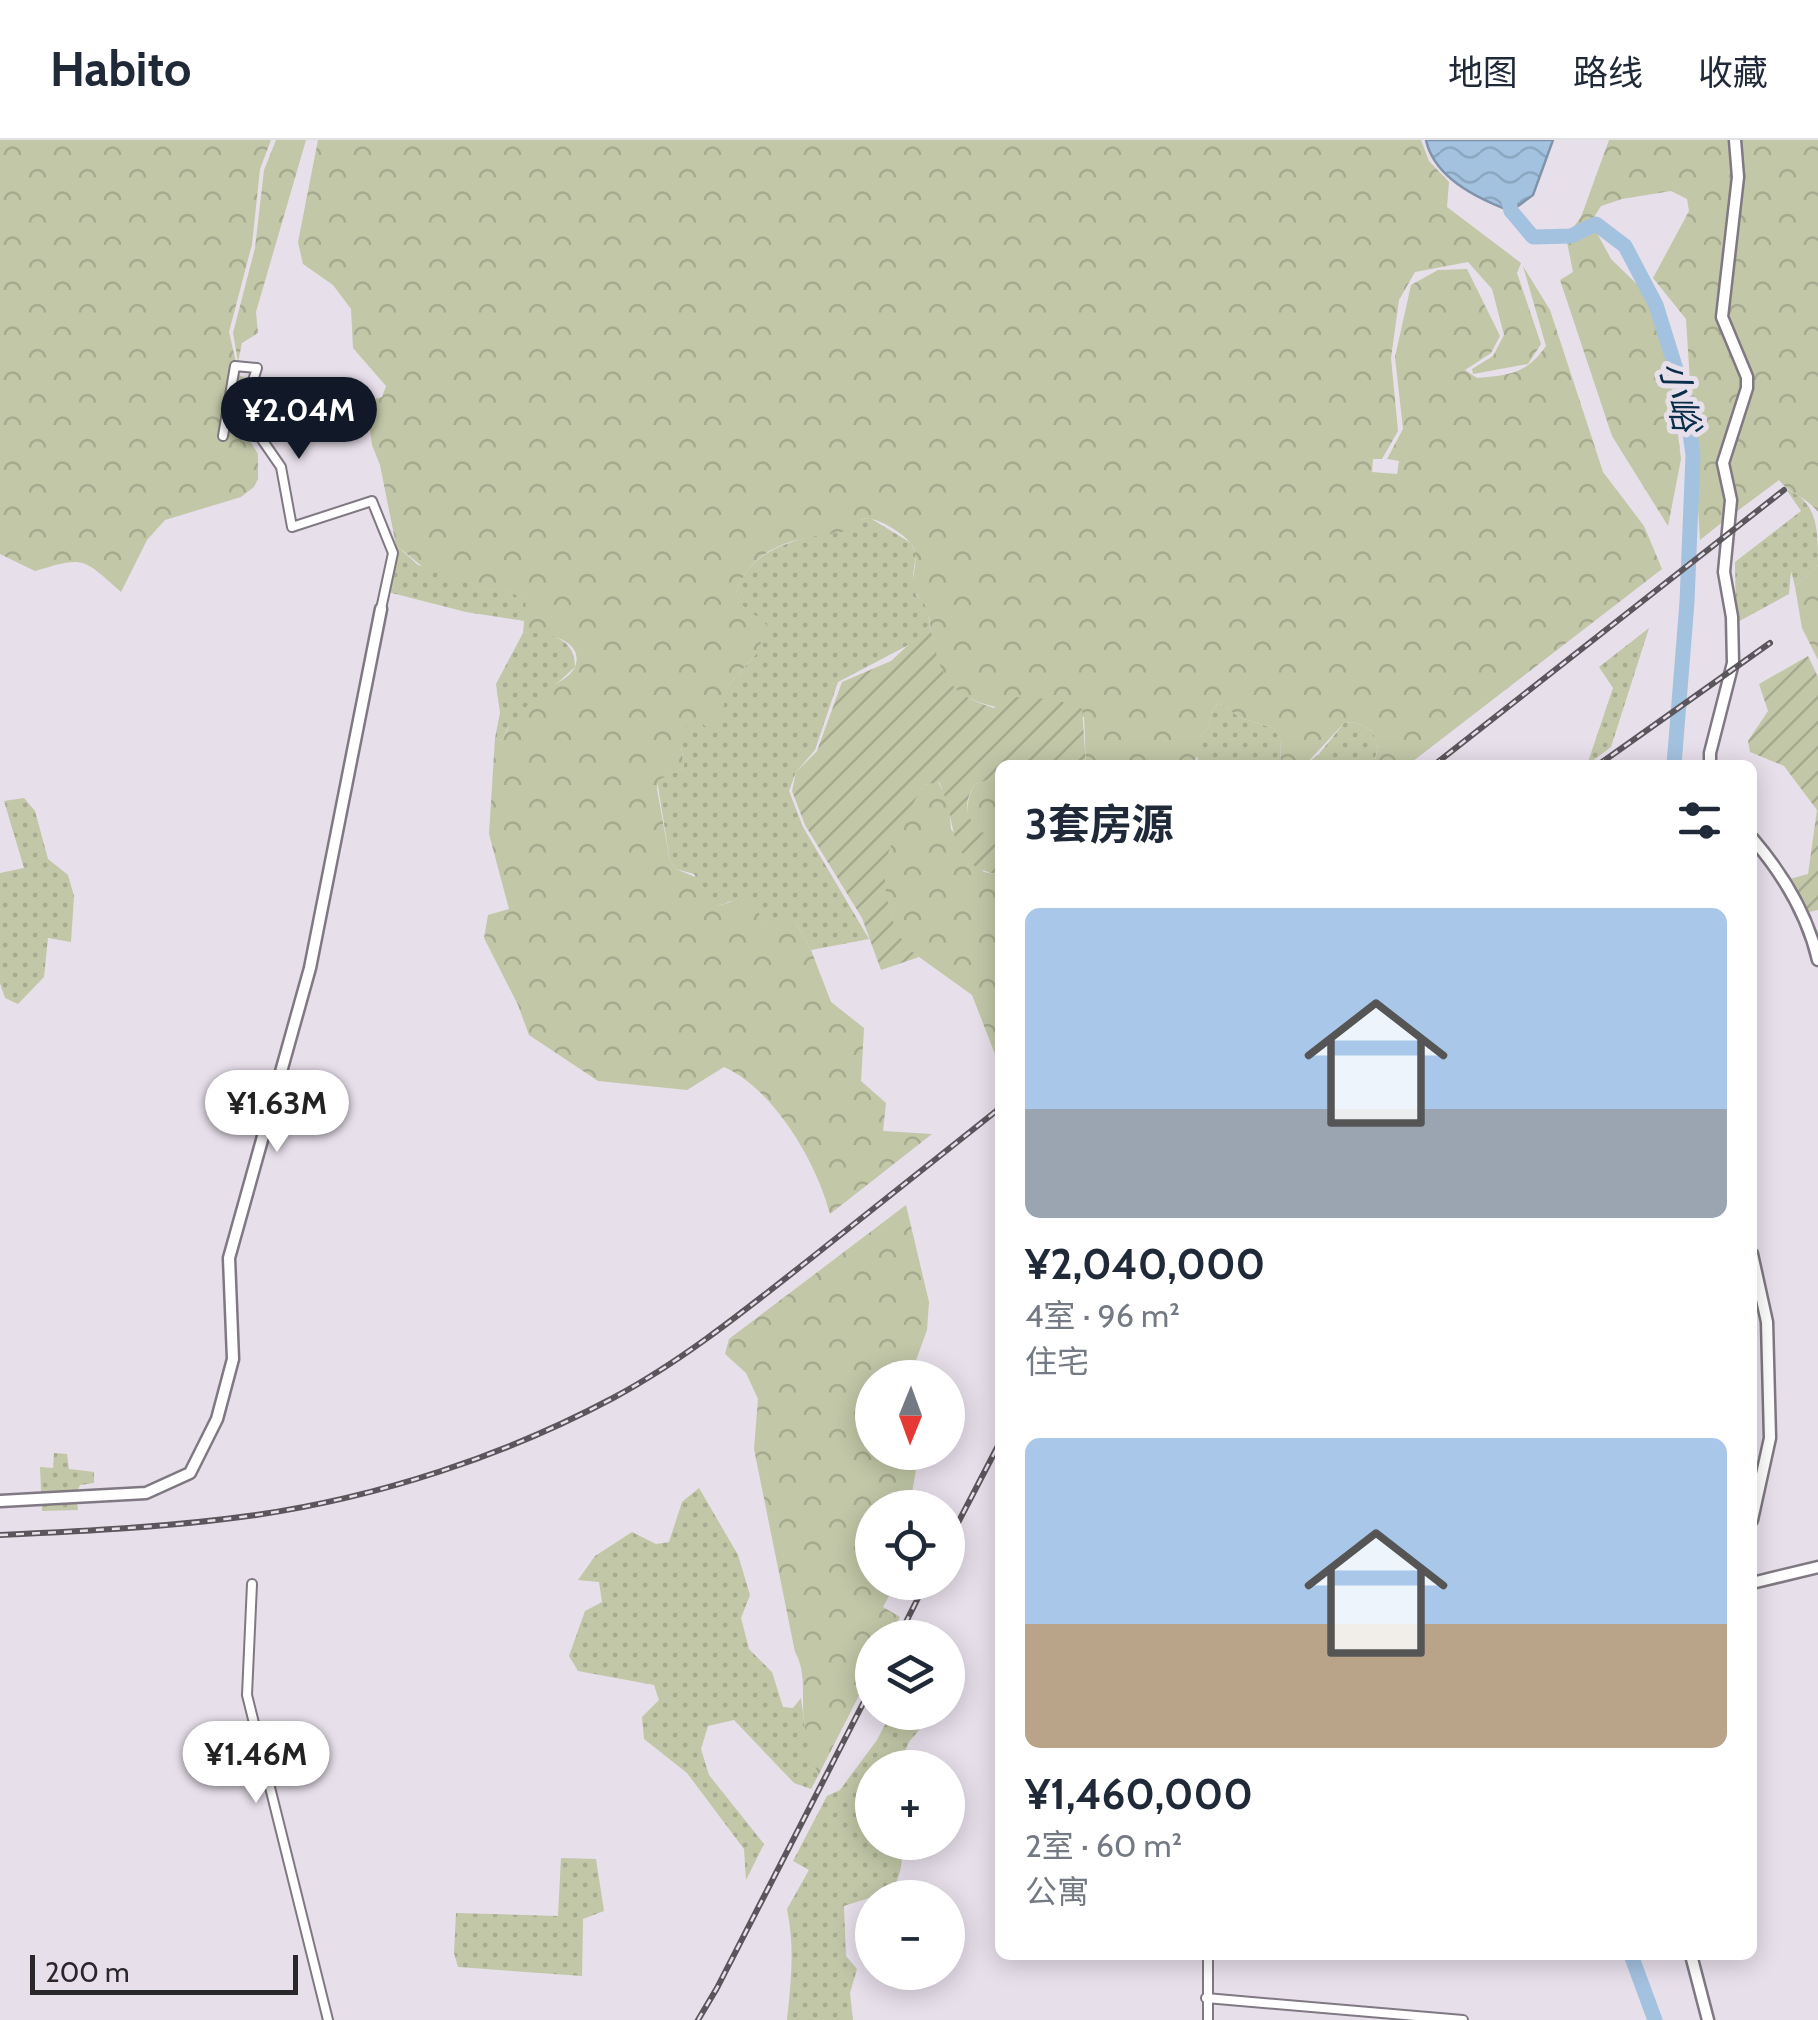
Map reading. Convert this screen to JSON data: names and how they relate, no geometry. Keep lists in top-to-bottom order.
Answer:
{
  "water": ["小峪"],
  "scale_bar": "200 m",
  "north": "bottom",
  "page": {
    "header": "Habito",
    "nav": ["地图", "路线", "收藏"],
    "price": ["¥2.04M", "¥1.63M", "¥1.46M"],
    "heading": "3套房源",
    "list": [
      {
        "name": "¥2,040,000",
        "note": "4室 · 96 m² · 住宅"
      },
      {
        "name": "¥1,460,000",
        "note": "2室 · 60 m² · 公寓"
      }
    ],
    "map_buttons": ["+", "−"],
    "scale": "200 m"
  }
}
